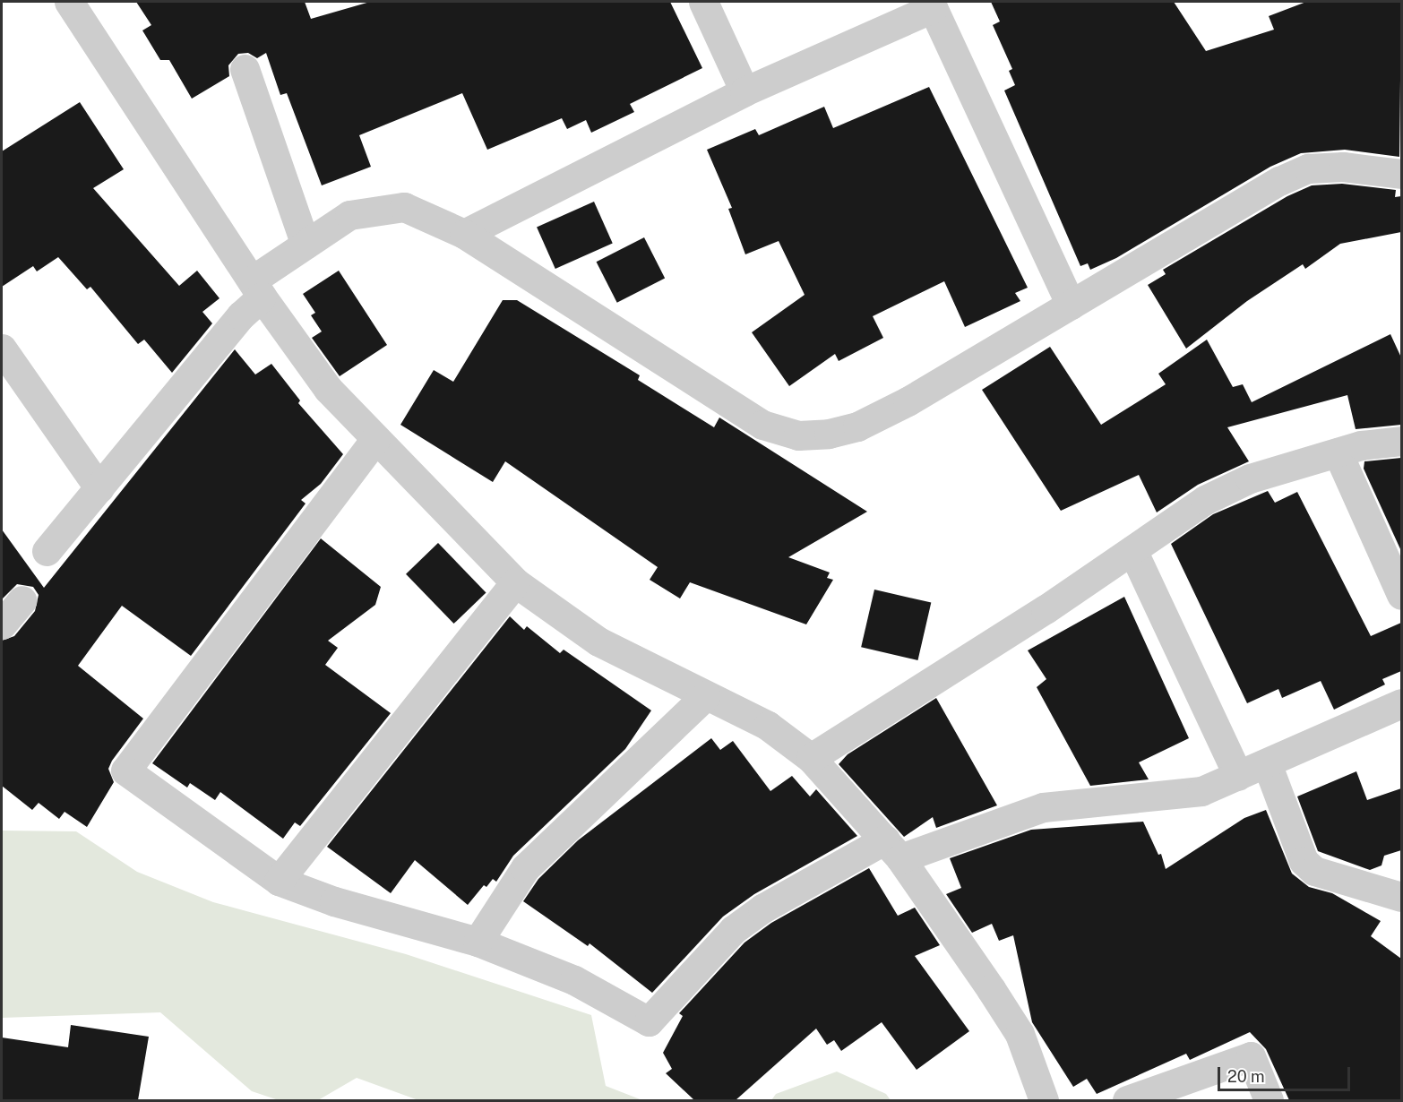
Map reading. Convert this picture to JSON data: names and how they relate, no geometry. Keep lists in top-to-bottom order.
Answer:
{
  "scale_bar": "20 m"
}
